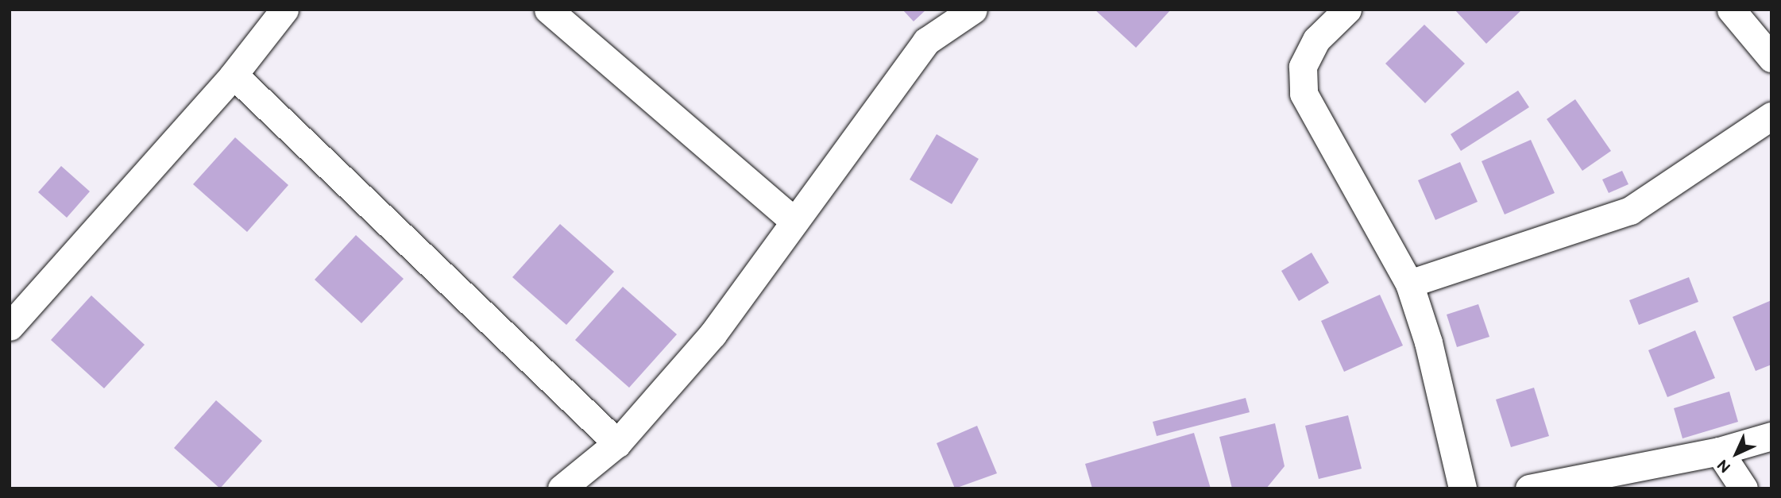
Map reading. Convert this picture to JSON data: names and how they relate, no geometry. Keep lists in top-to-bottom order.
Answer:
{
  "north": "bottom left"
}
